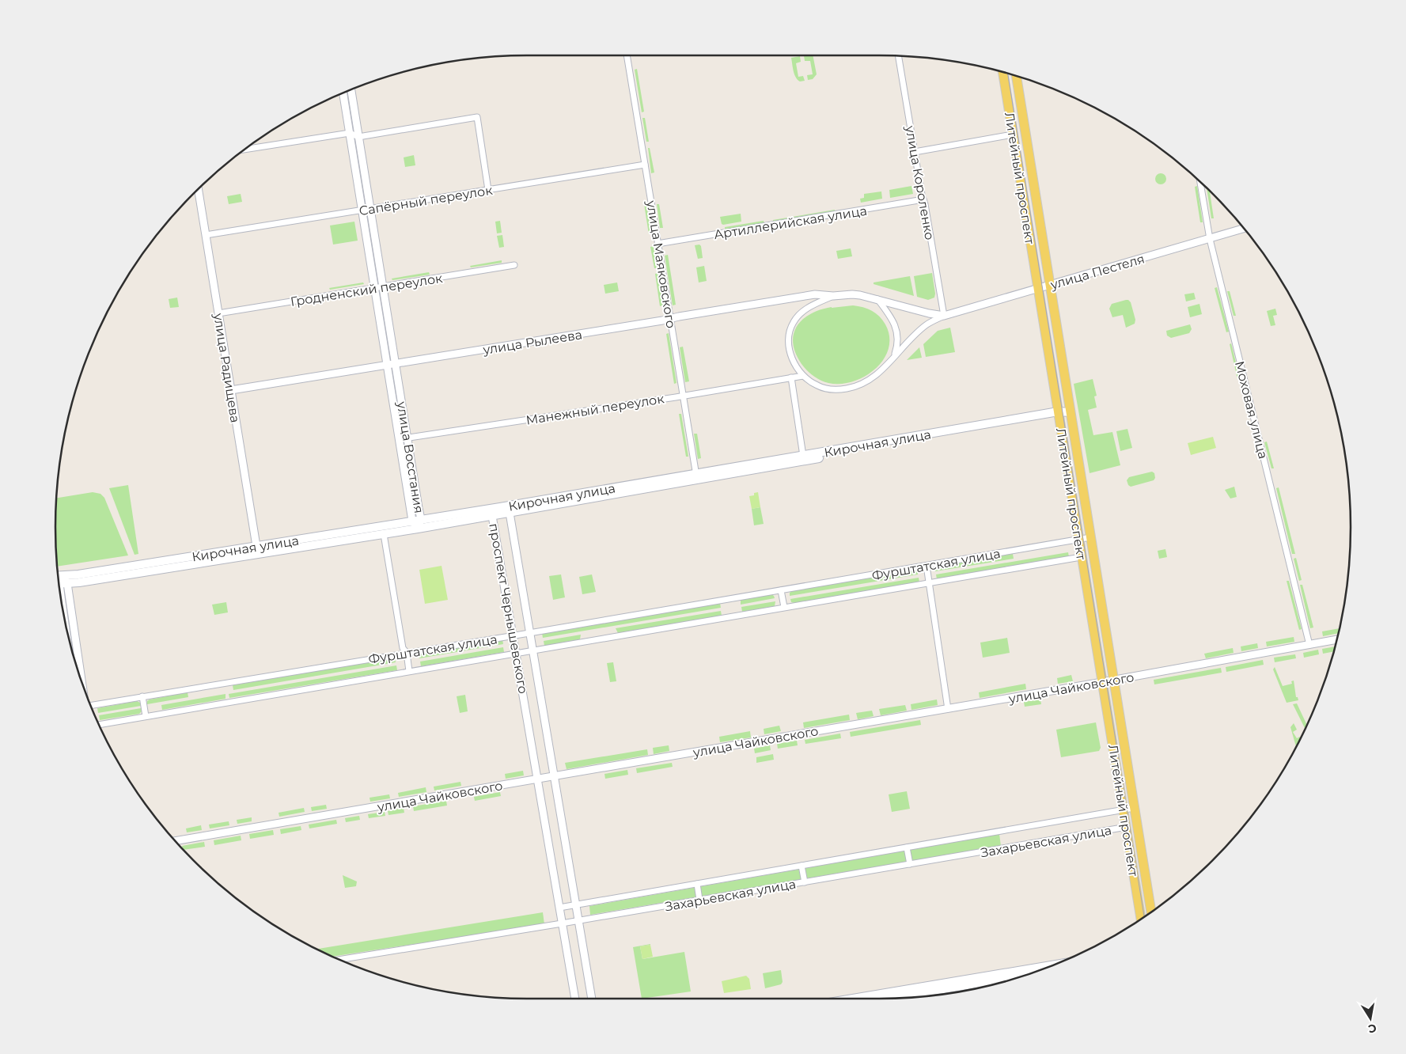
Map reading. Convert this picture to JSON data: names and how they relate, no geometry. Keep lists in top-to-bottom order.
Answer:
{
  "streets": {
    "main road": ["Литейный проспект", "Кирочная улица"],
    "street": [
      "улица Короленко",
      "Сапёрный переулок",
      "Артиллерийская улица",
      "улица Маяковского",
      "улица Пестеля",
      "Гродненский переулок",
      "улица Рылеева",
      "улица Радищева",
      "Манежный переулок",
      "Моховая улица",
      "улица Восстания",
      "Фурштатская улица",
      "проспект Чернышевского",
      "улица Чайковского",
      "Захарьевская улица"
    ]
  },
  "crossings": [
    ["Литейный проспект", "улица Пестеля"],
    ["Литейный проспект", "Кирочная улица"],
    ["Литейный проспект", "Фурштатская улица"],
    ["Литейный проспект", "улица Чайковского"],
    ["Литейный проспект", "Захарьевская улица"],
    ["улица Короленко", "Артиллерийская улица"],
    ["улица Короленко", "улица Пестеля"],
    ["Сапёрный переулок", "улица Маяковского"],
    ["Сапёрный переулок", "улица Радищева"],
    ["Сапёрный переулок", "улица Восстания"],
    ["Артиллерийская улица", "улица Маяковского"],
    ["улица Маяковского", "улица Рылеева"],
    ["улица Маяковского", "Манежный переулок"],
    ["улица Маяковского", "Кирочная улица"],
    ["улица Пестеля", "Моховая улица"],
    ["Гродненский переулок", "улица Радищева"],
    ["Гродненский переулок", "улица Восстания"],
    ["улица Рылеева", "улица Радищева"],
    ["улица Рылеева", "Манежный переулок"],
    ["улица Рылеева", "улица Восстания"],
    ["улица Радищева", "Кирочная улица"],
    ["Манежный переулок", "улица Восстания"],
    ["Моховая улица", "улица Чайковского"],
    ["Кирочная улица", "улица Восстания"],
    ["Кирочная улица", "проспект Чернышевского"],
    ["Фурштатская улица", "проспект Чернышевского"],
    ["проспект Чернышевского", "улица Чайковского"],
    ["проспект Чернышевского", "Захарьевская улица"]
  ],
  "north": "bottom"
}
